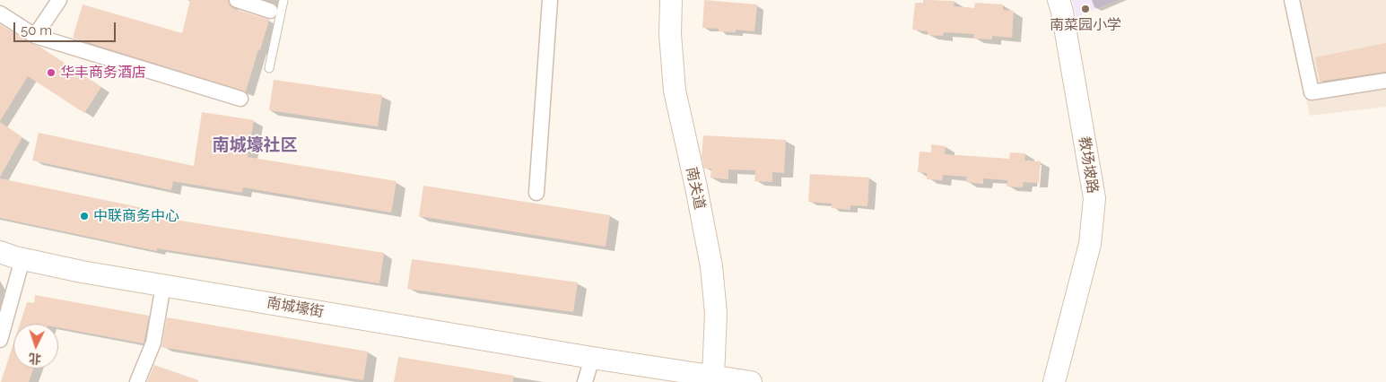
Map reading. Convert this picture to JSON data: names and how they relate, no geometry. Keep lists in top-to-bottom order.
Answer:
{
  "streets": {
    "street": ["教场坡路", "南关道", "南城壕街"]
  },
  "crossings": [
    ["南关道", "南城壕街"]
  ],
  "districts": ["南城壕社区"],
  "places": ["南菜园小学", "华丰商务酒店", "中联商务中心"],
  "scale_bar": "50 m",
  "north": "bottom"
}
